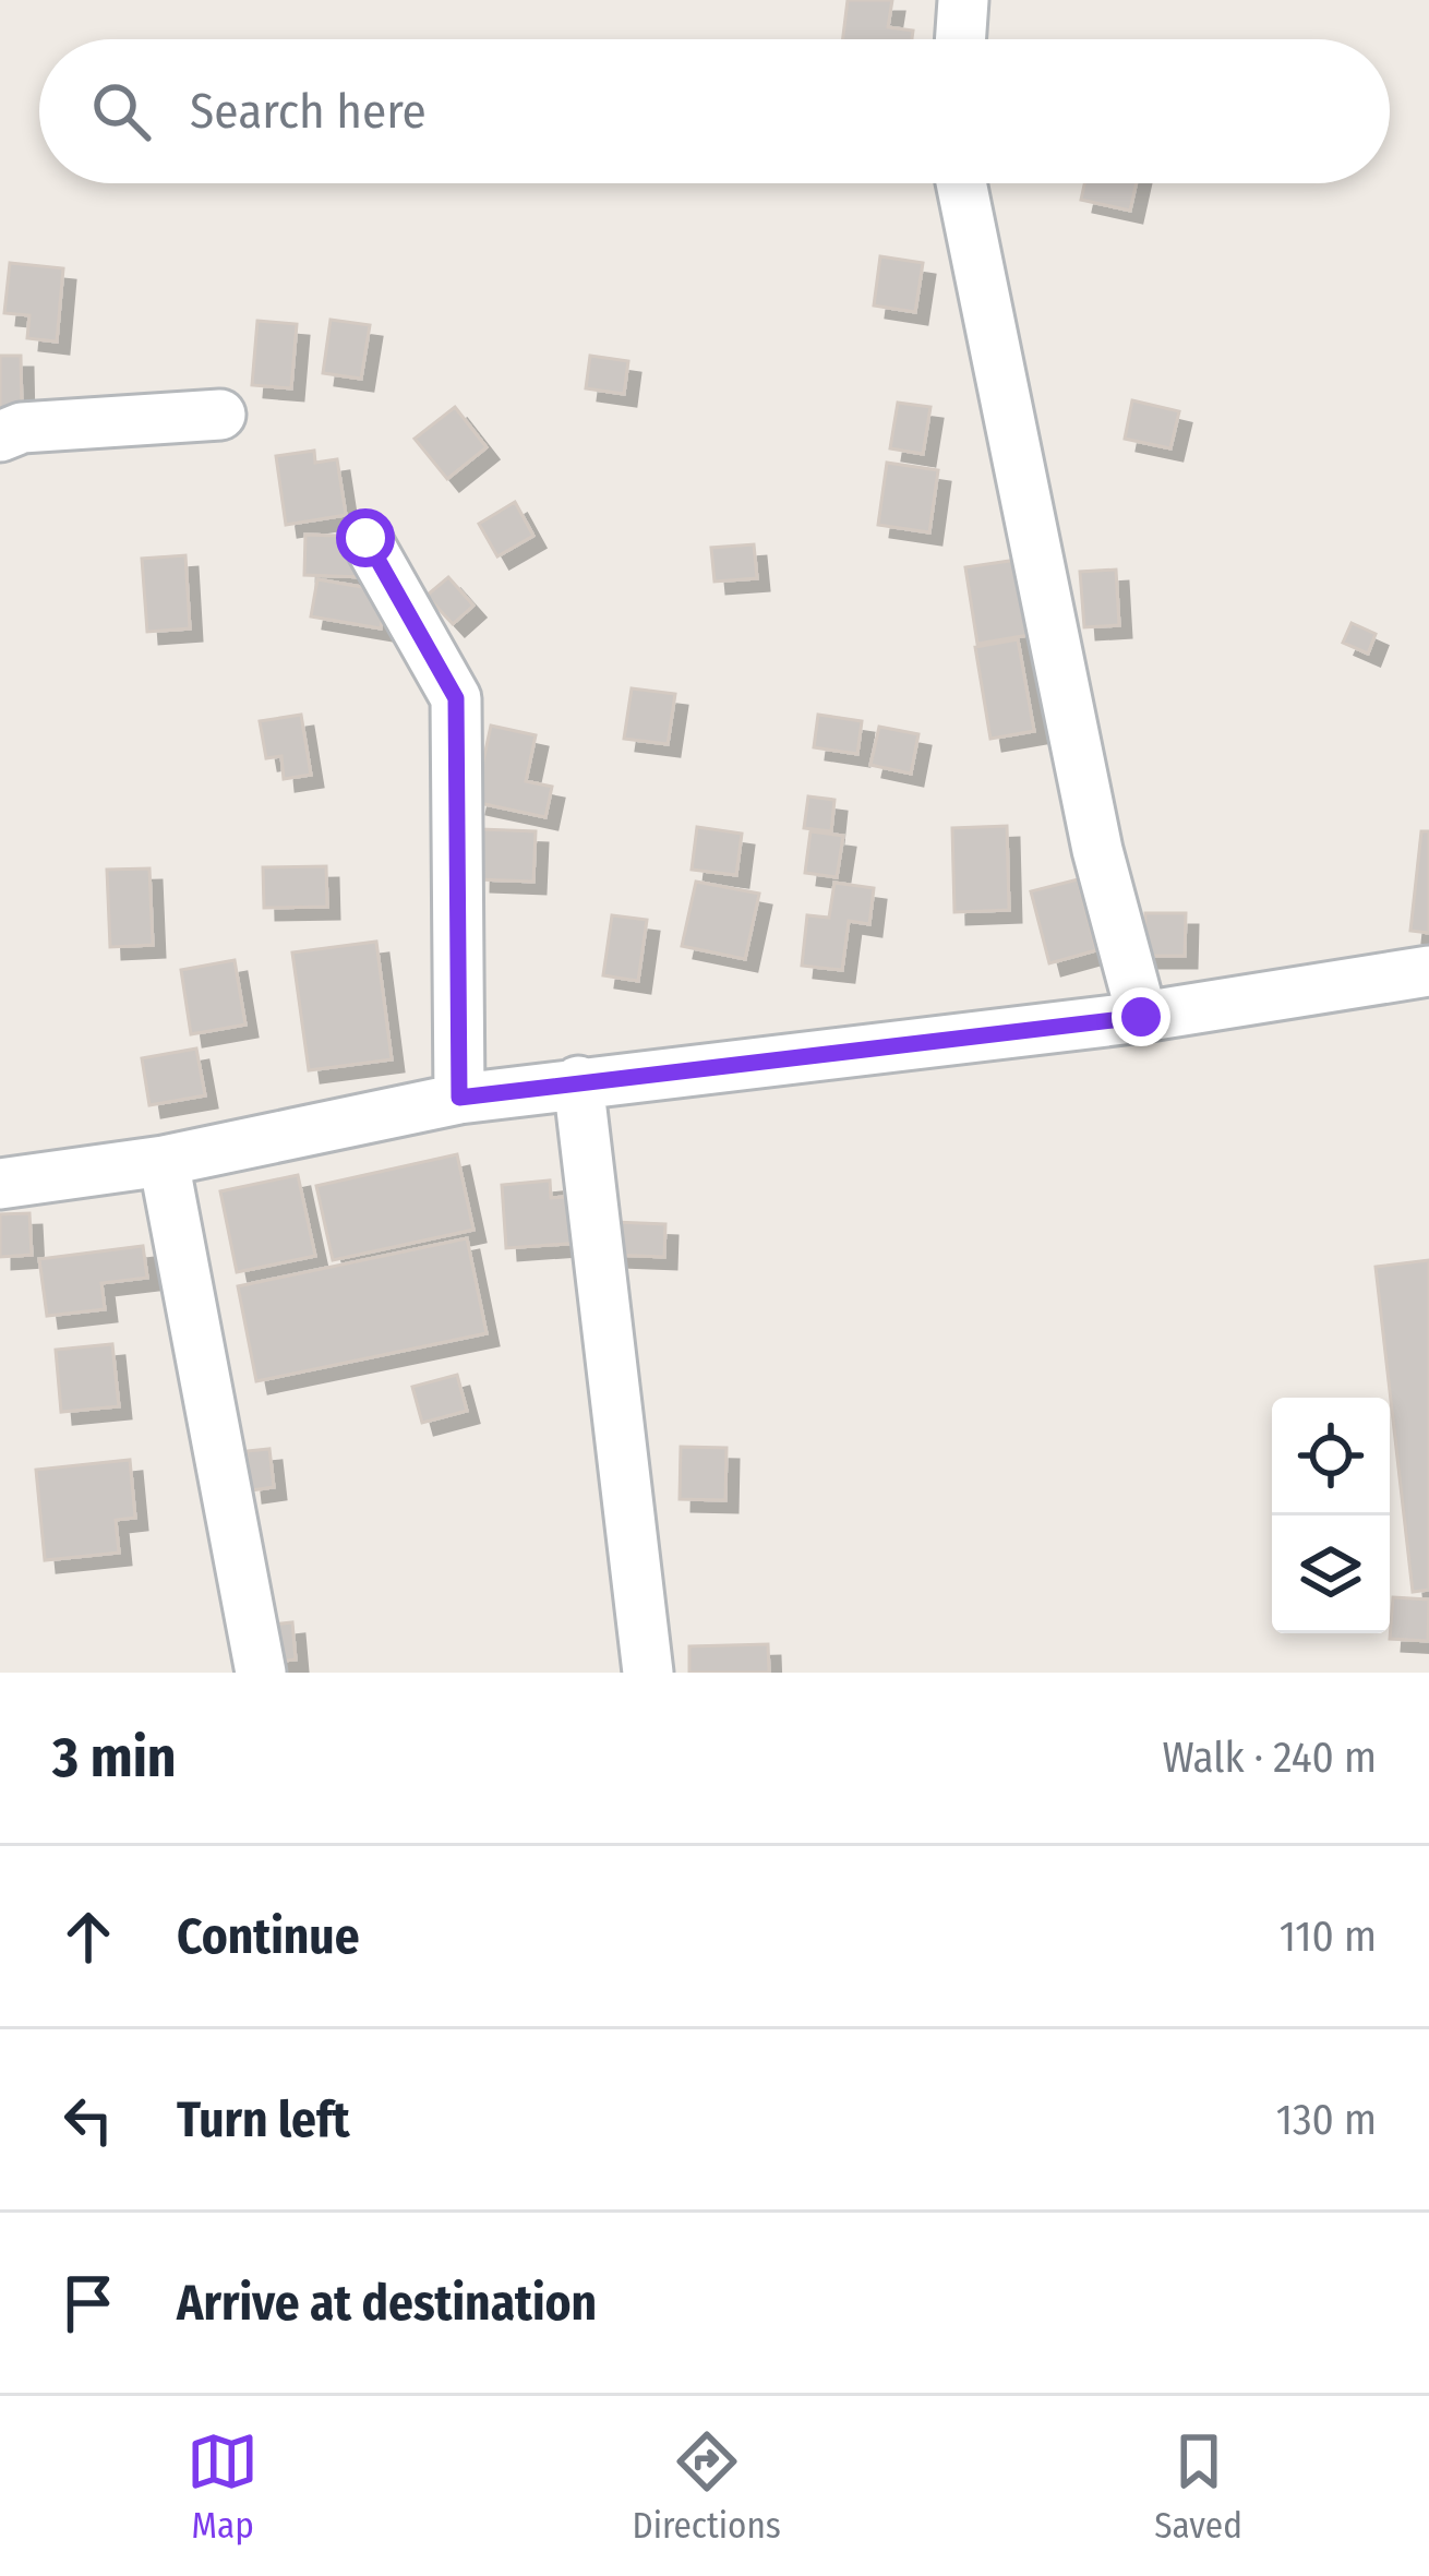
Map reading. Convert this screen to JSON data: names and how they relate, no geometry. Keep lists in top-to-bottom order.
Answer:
{
  "page": {
    "search": "Search here",
    "heading": ["3 min", "Walk · 240 m"],
    "list": [
      ["Continue", "110 m"],
      ["Turn left", "130 m"],
      "Arrive at destination"
    ],
    "nav": ["Map", "Directions", "Saved"]
  }
}
